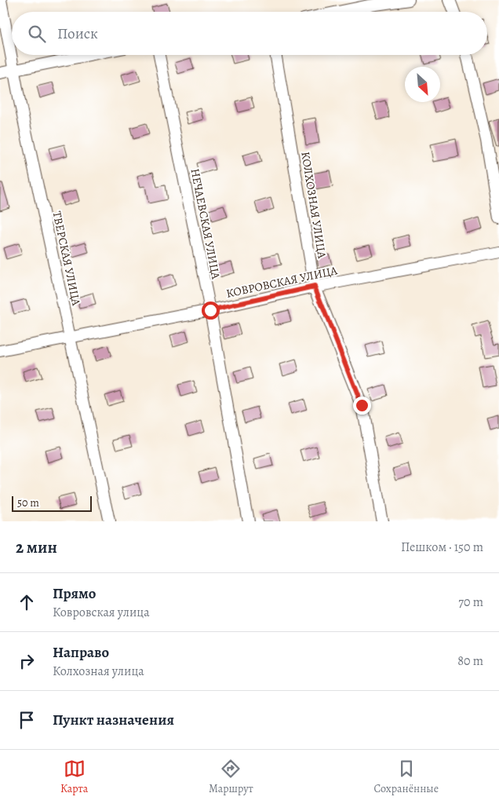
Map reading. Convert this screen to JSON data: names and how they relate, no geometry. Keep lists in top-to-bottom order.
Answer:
{
  "streets": {
    "street": [
      "КОЛХОЗНАЯ УЛИЦА",
      "НЕЧАЕВСКАЯ УЛИЦА",
      "ТВЕРСКАЯ УЛИЦА",
      "КОВРОВСКАЯ УЛИЦА"
    ]
  },
  "crossings": [
    ["КОЛХОЗНАЯ УЛИЦА", "КОВРОВСКАЯ УЛИЦА"],
    ["НЕЧАЕВСКАЯ УЛИЦА", "КОВРОВСКАЯ УЛИЦА"],
    ["ТВЕРСКАЯ УЛИЦА", "КОВРОВСКАЯ УЛИЦА"]
  ],
  "scale_bar": "50 m",
  "north": "bottom right",
  "page": {
    "search": "Поиск",
    "scale": "50 m",
    "heading": ["2 мин", "Пешком · 150 m"],
    "list": [
      ["Прямо", "Ковровская улица", "70 m"],
      ["Направо", "Колхозная улица", "80 m"],
      "Пункт назначения"
    ],
    "nav": ["Карта", "Маршрут", "Сохранённые"]
  }
}
